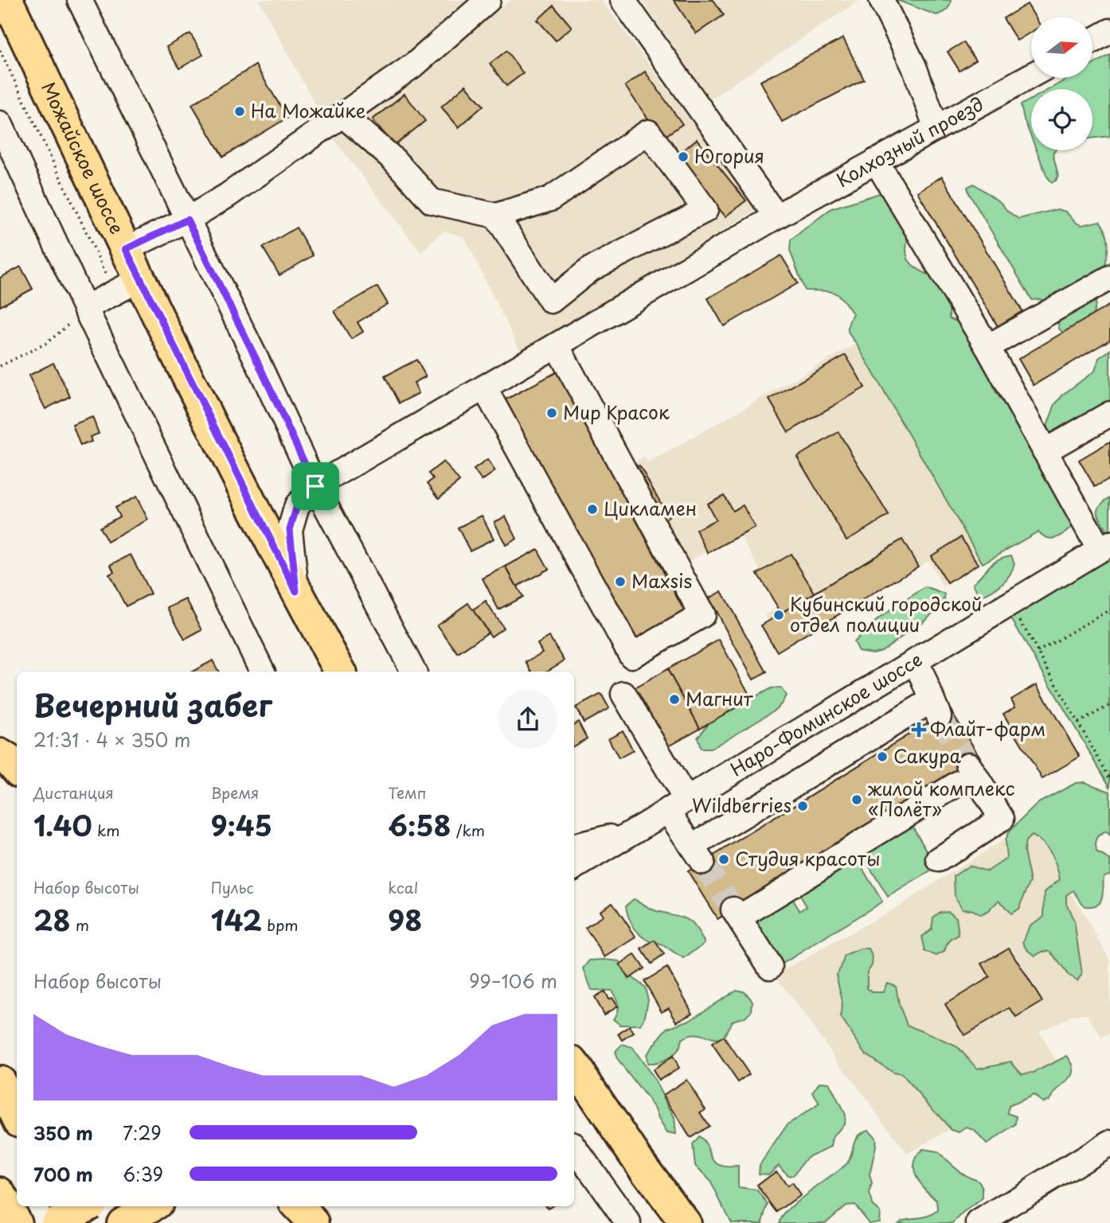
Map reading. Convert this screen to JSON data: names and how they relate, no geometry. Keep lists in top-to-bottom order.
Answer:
{
  "streets": {
    "main road": ["Можайское шоссе"],
    "street": ["Колхозный проезд", "Наро-Фоминское шоссе"]
  },
  "crossings": [
    ["Колхозный проезд", "Можайское шоссе"]
  ],
  "places": {
    "other": [
      "На Можайке",
      "Югория",
      "Мир Красок",
      "Цикламен",
      "Maxsis",
      "Кубинский городской отдел полиции",
      "Магнит",
      "Сакура",
      "жилой комплекс «Полёт»",
      "Wildberries",
      "Студия красоты"
    ],
    "health": ["Флайт-фарм"]
  },
  "north": "right",
  "page": {
    "heading": ["Вечерний забег", "21:31 · 4 × 350 m"],
    "stats": [
      ["Дистанция", "1.40 km"],
      ["Время", "9:45"],
      ["Темп", "6:58 /km"],
      ["Набор высоты", "28 m"],
      ["Пульс", "142 bpm"],
      ["kcal", "98"]
    ],
    "chart": ["Набор высоты", "99–106 m"],
    "list": [
      {
        "name": "350 m",
        "note": "7:29"
      },
      {
        "name": "700 m",
        "note": "6:39"
      }
    ]
  }
}
